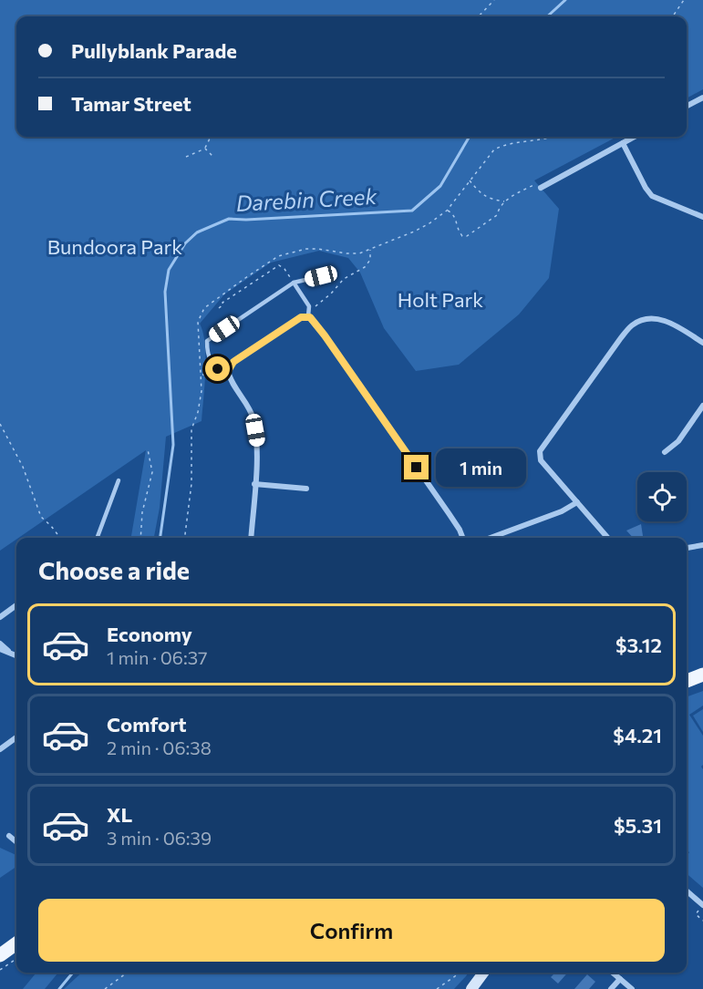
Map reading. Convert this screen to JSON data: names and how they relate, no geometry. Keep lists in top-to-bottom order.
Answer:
{
  "water": ["Darebin Creek"],
  "parks": ["Bundoora Park", "Holt Park"],
  "page": {
    "banner": ["Pullyblank Parade", "Tamar Street"],
    "bubble": "1 min",
    "heading": "Choose a ride",
    "list": [
      {
        "name": "Economy",
        "note": "1 min · 06:37",
        "value": "$3.12"
      },
      {
        "name": "Comfort",
        "note": "2 min · 06:38",
        "value": "$4.21"
      },
      {
        "name": "XL",
        "note": "3 min · 06:39",
        "value": "$5.31"
      }
    ],
    "buttons": "Confirm"
  }
}
